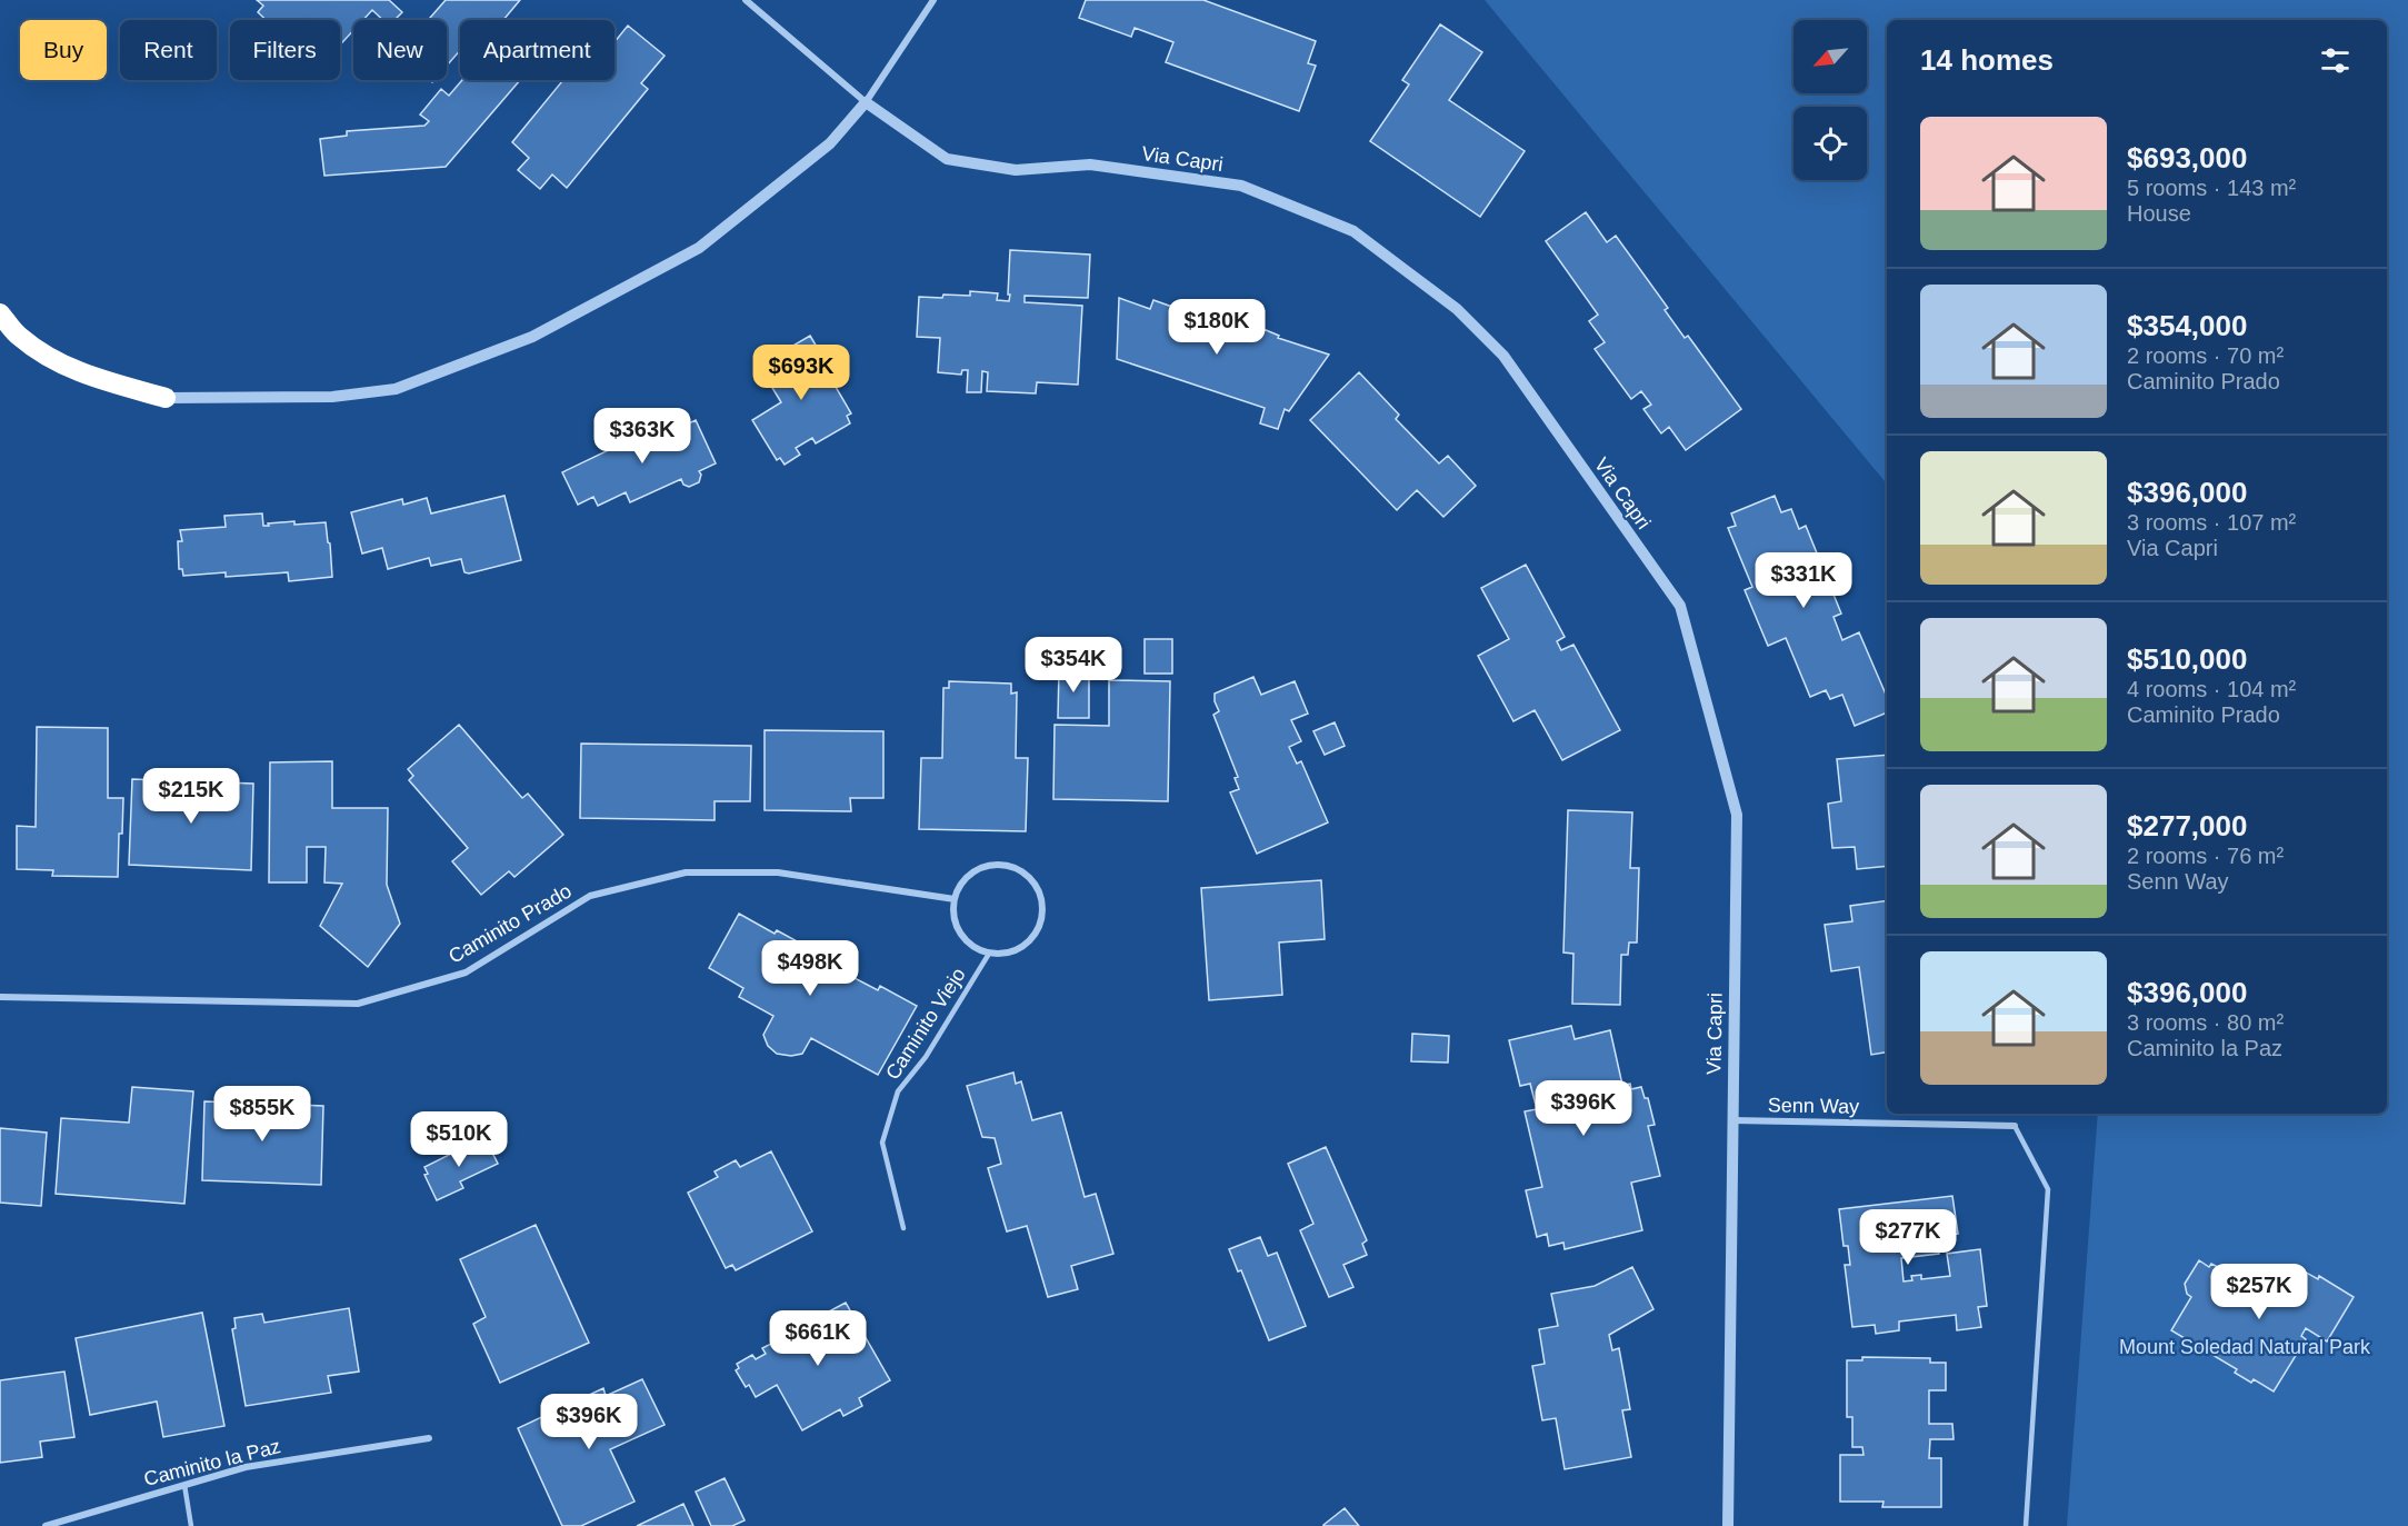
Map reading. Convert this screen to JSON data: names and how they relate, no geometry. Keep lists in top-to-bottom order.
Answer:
{
  "streets": {
    "street": [
      "Via Capri",
      "Caminito Prado",
      "Senn Way",
      "Caminito la Paz"
    ],
    "lane": ["Caminito Viejo"]
  },
  "crossings": [
    ["Via Capri", "Senn Way"],
    ["Caminito Prado", "Caminito Viejo"]
  ],
  "parks": ["Mount Soledad Natural Park"],
  "north": "bottom left",
  "page": {
    "chip": [
      "Buy",
      "Rent",
      "Filters",
      "New",
      "Apartment"
    ],
    "heading": "14 homes",
    "list": [
      {
        "name": "$693,000",
        "note": "5 rooms · 143 m² · House"
      },
      {
        "name": "$354,000",
        "note": "2 rooms · 70 m² · Caminito Prado"
      },
      {
        "name": "$396,000",
        "note": "3 rooms · 107 m² · Via Capri"
      },
      {
        "name": "$510,000",
        "note": "4 rooms · 104 m² · Caminito Prado"
      },
      {
        "name": "$277,000",
        "note": "2 rooms · 76 m² · Senn Way"
      },
      {
        "name": "$396,000",
        "note": "3 rooms · 80 m² · Caminito la Paz"
      }
    ],
    "price": [
      "$180K",
      "$693K",
      "$363K",
      "$331K",
      "$354K",
      "$215K",
      "$498K",
      "$396K",
      "$855K",
      "$510K",
      "$277K",
      "$257K",
      "$661K",
      "$396K"
    ]
  }
}
